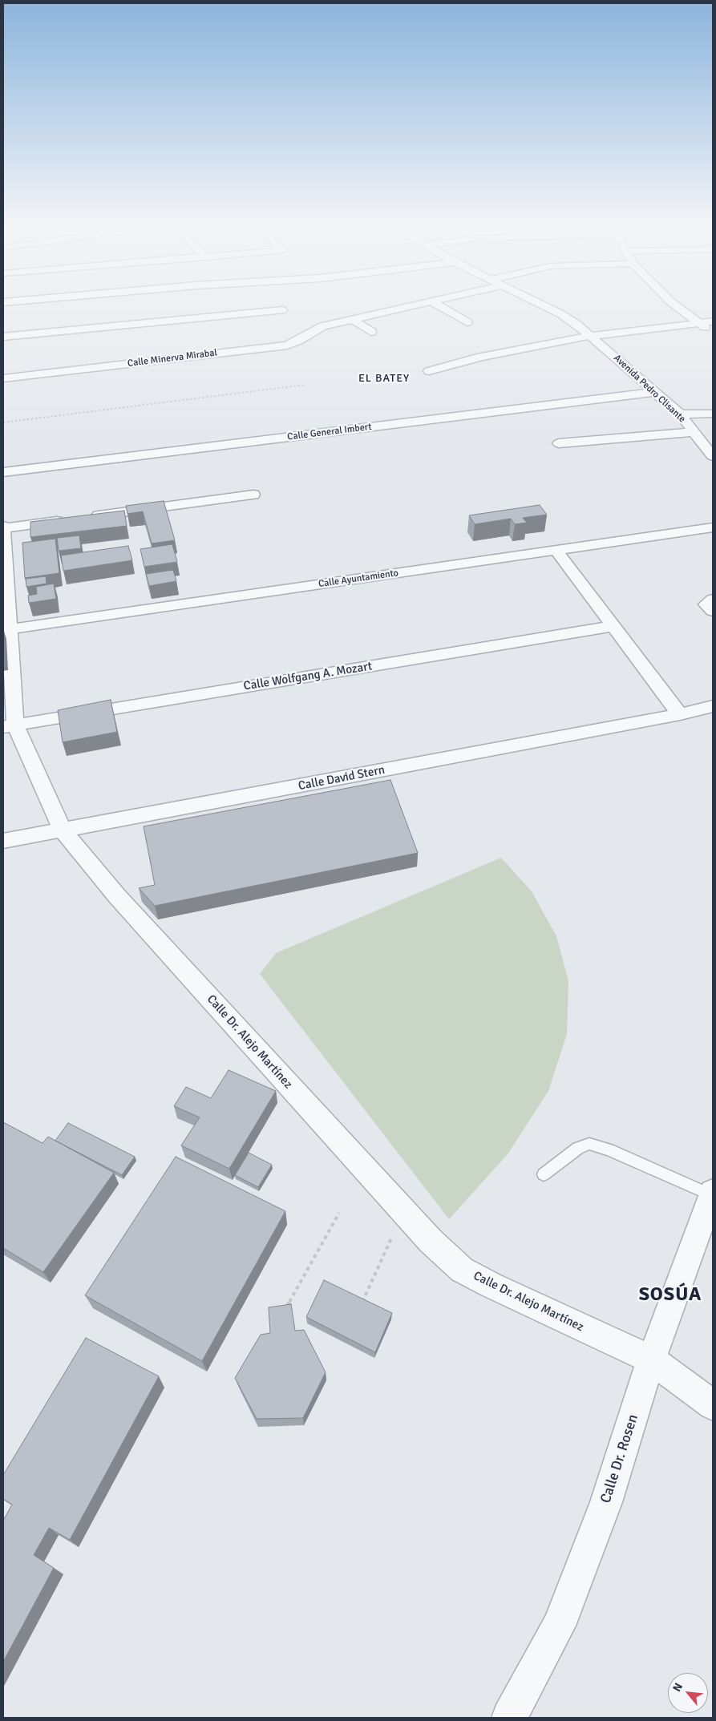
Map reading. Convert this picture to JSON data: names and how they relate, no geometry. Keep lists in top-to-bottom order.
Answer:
{
  "streets": {
    "street": [
      "Calle Minerva Mirabal",
      "Avenida Pedro Clisante",
      "Calle General Imbert",
      "Calle Ayuntamiento",
      "Calle Wolfgang A. Mozart",
      "Calle David Stern",
      "Calle Dr. Alejo Martínez",
      "Calle Dr. Rosen"
    ]
  },
  "crossings": [
    ["Avenida Pedro Clisante", "Calle General Imbert"],
    ["Calle Ayuntamiento", "Calle Dr. Alejo Martínez"],
    ["Calle Wolfgang A. Mozart", "Calle Dr. Alejo Martínez"],
    ["Calle David Stern", "Calle Dr. Alejo Martínez"],
    ["Calle Dr. Alejo Martínez", "Calle Dr. Rosen"]
  ],
  "districts": ["EL BATEY", "SOSÚA"],
  "north": "top left"
}
